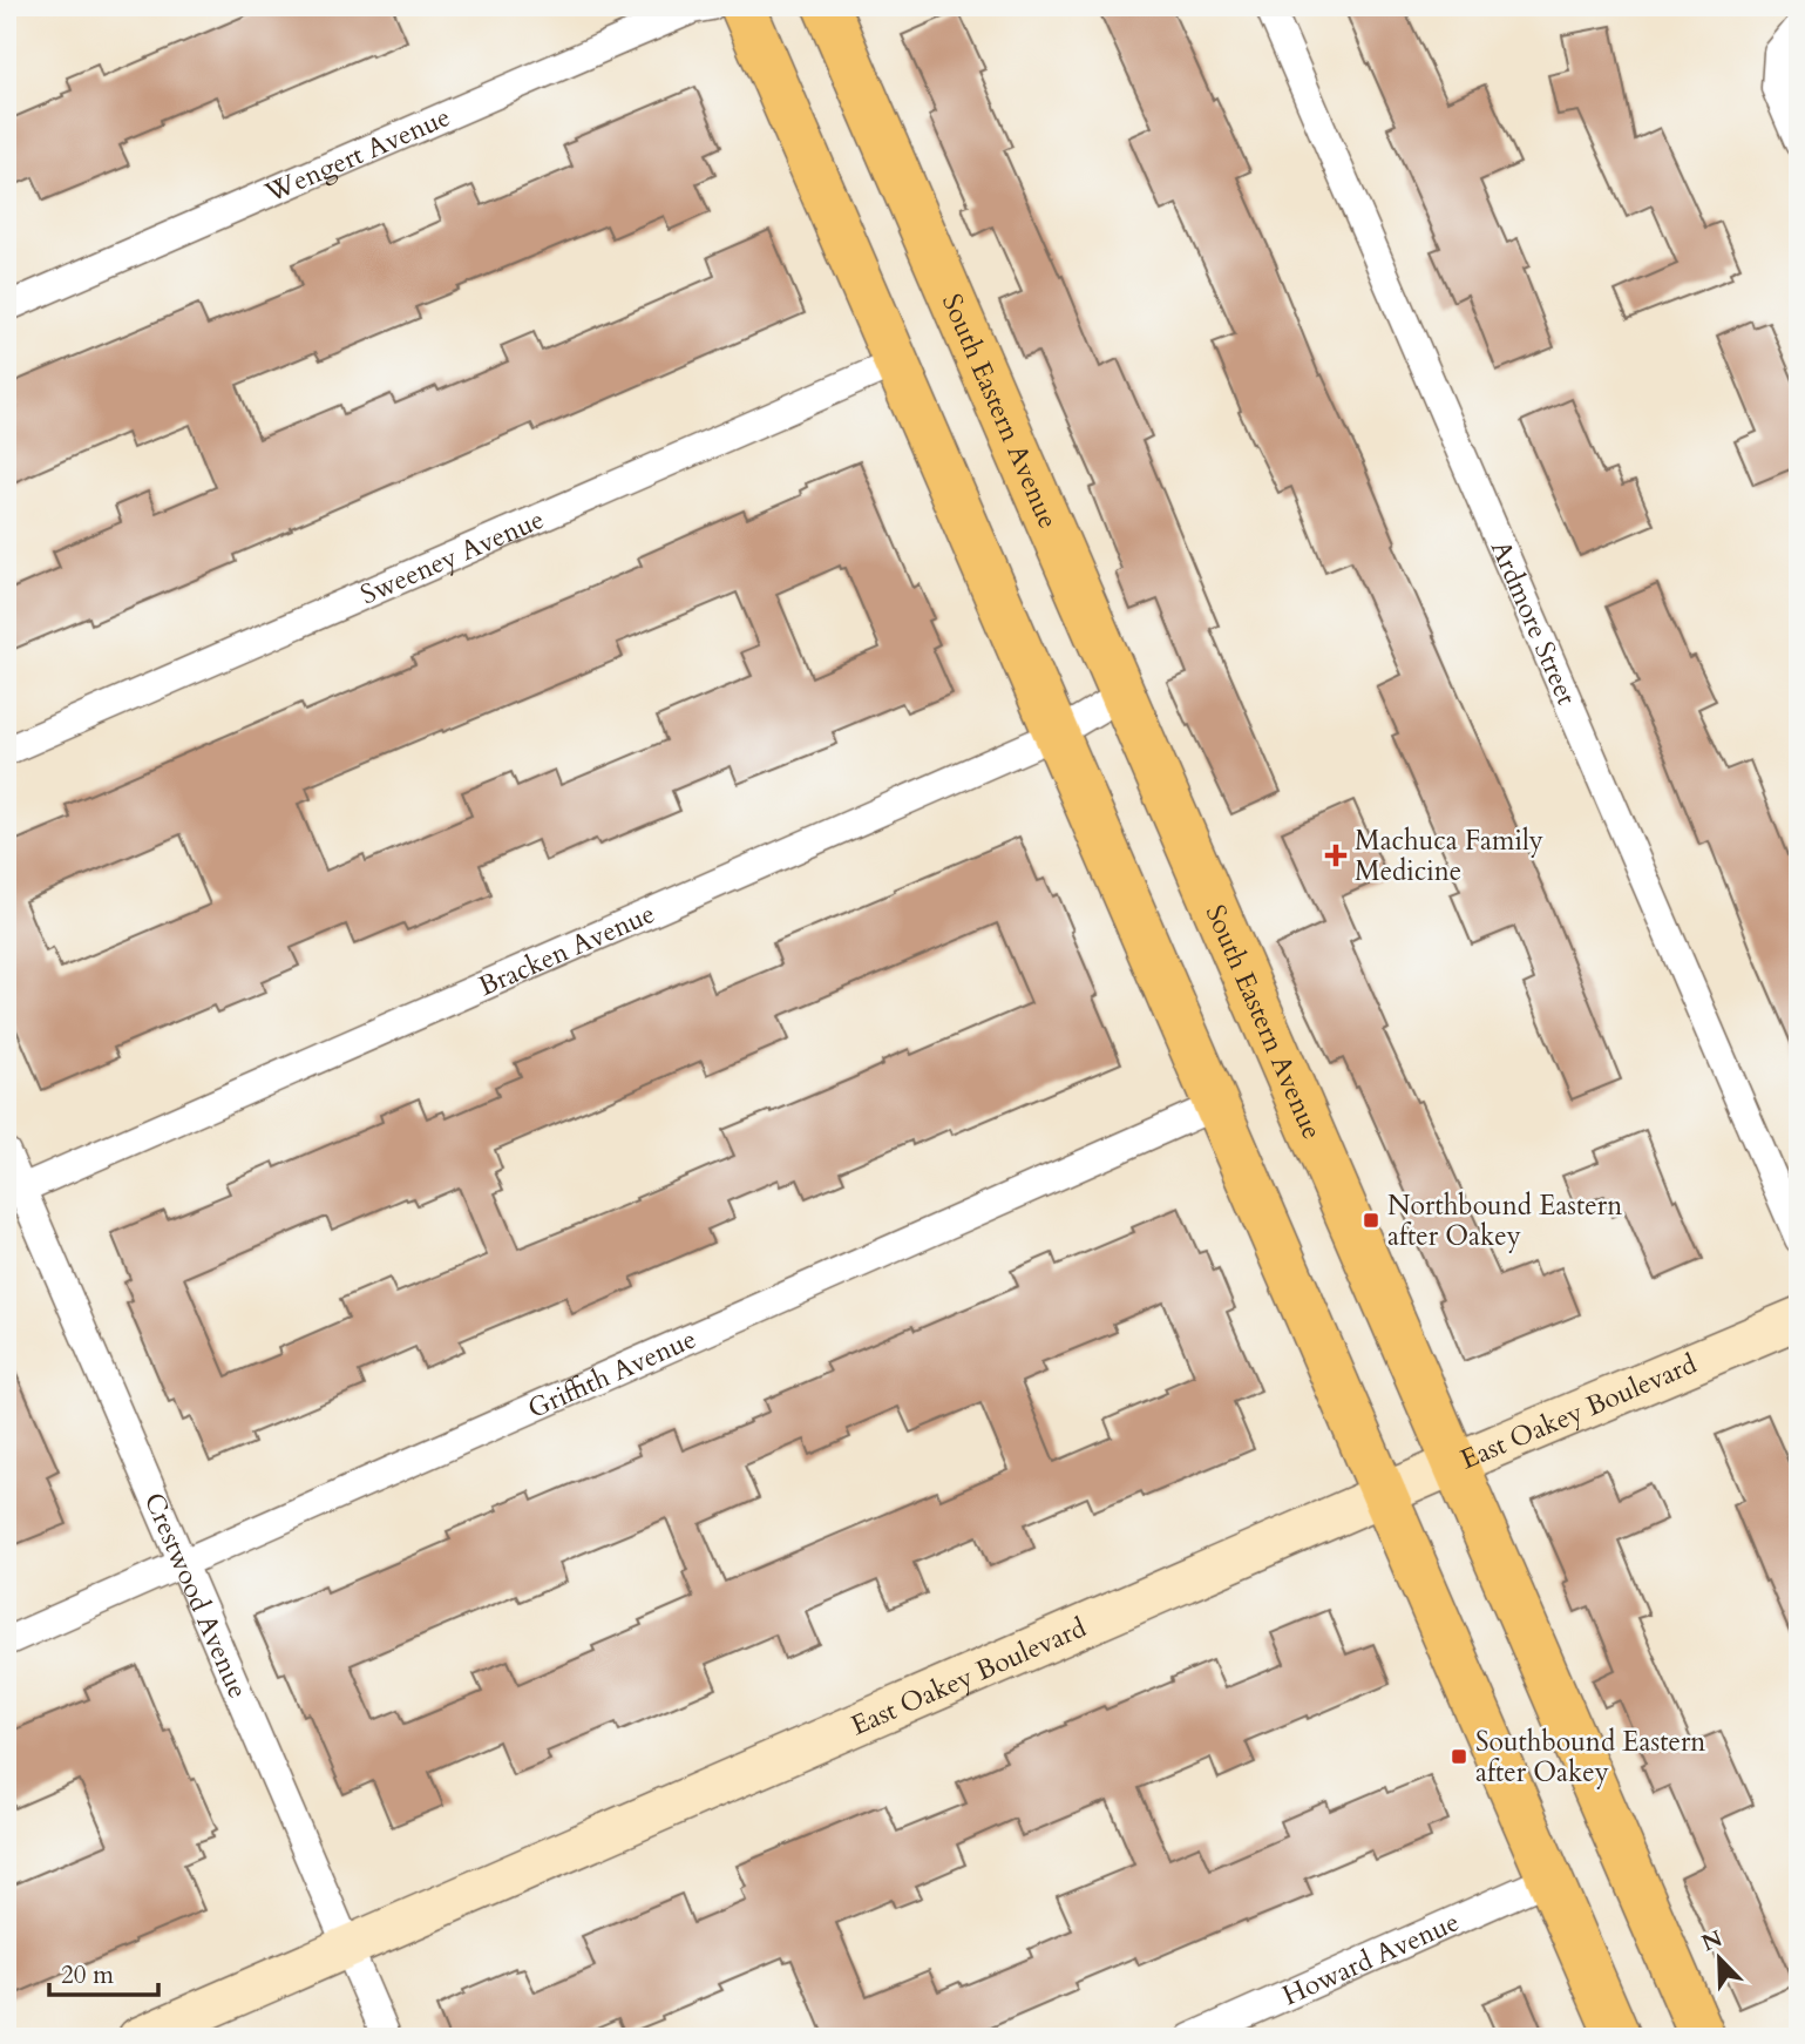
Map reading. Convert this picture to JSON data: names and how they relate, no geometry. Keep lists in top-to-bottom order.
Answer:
{
  "streets": {
    "main road": ["South Eastern Avenue"],
    "street": [
      "Wengert Avenue",
      "Sweeney Avenue",
      "Ardmore Street",
      "Bracken Avenue",
      "Griffith Avenue",
      "East Oakey Boulevard",
      "Crestwood Avenue",
      "Howard Avenue"
    ]
  },
  "crossings": [
    ["South Eastern Avenue", "Bracken Avenue"],
    ["South Eastern Avenue", "East Oakey Boulevard"],
    ["Bracken Avenue", "Crestwood Avenue"],
    ["Griffith Avenue", "Crestwood Avenue"],
    ["East Oakey Boulevard", "Crestwood Avenue"]
  ],
  "places": {
    "health": ["Machuca Family Medicine"],
    "transit": ["Northbound Eastern after Oakey", "Southbound Eastern after Oakey"]
  },
  "scale_bar": "20 m",
  "north": "top left"
}
